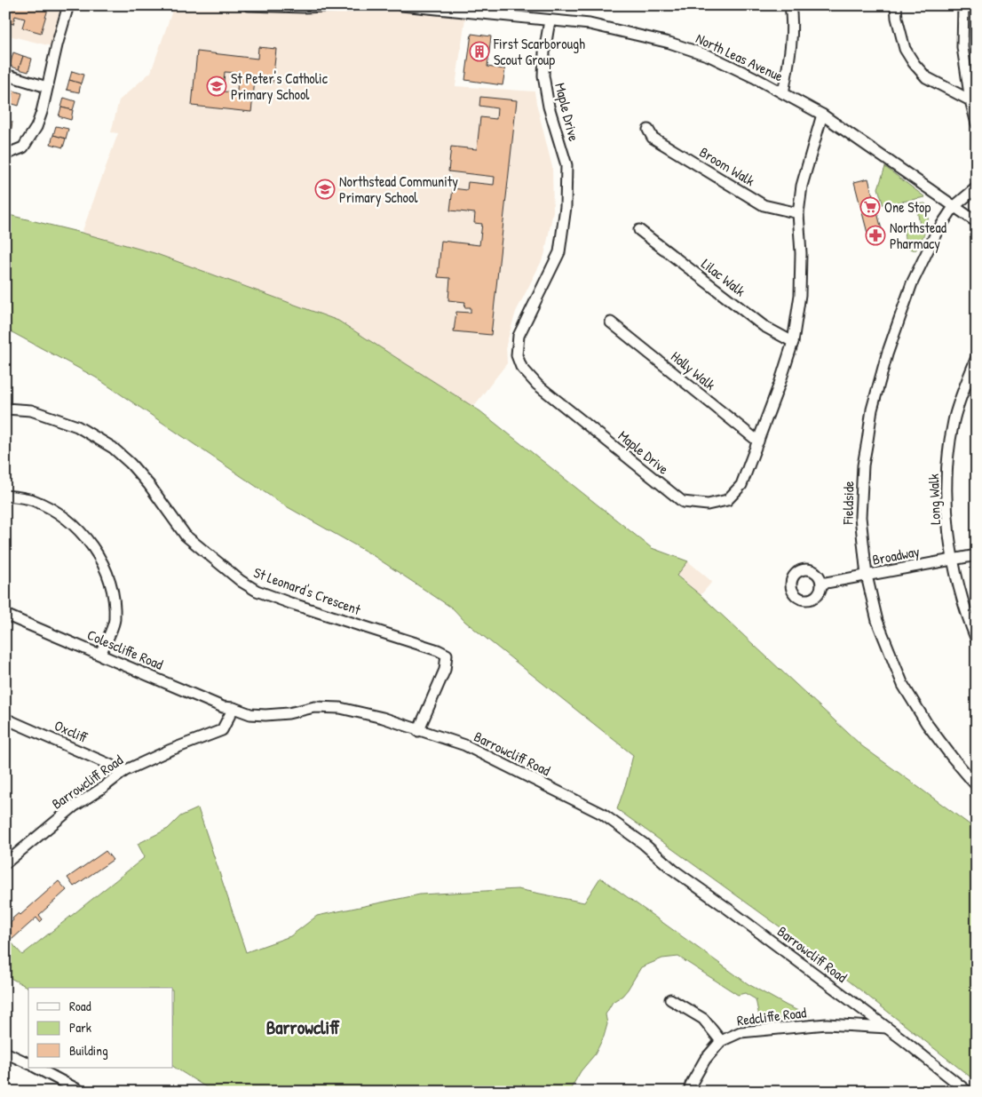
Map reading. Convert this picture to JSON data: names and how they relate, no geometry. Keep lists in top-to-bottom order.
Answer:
{
  "streets": {
    "street": [
      "North Leas Avenue",
      "Maple Drive",
      "Broom Walk",
      "Lilac Walk",
      "Holly Walk",
      "Long Walk",
      "Fieldside",
      "Broadway",
      "St Leonard's Crescent",
      "Colescliffe Road",
      "Oxcliff",
      "Barrowcliff Road",
      "Redcliffe Road"
    ]
  },
  "crossings": [
    ["North Leas Avenue", "Maple Drive"],
    ["North Leas Avenue", "Fieldside"],
    ["Maple Drive", "Broom Walk"],
    ["Maple Drive", "Lilac Walk"],
    ["Maple Drive", "Holly Walk"],
    ["Long Walk", "Broadway"],
    ["Fieldside", "Broadway"],
    ["St Leonard's Crescent", "Barrowcliff Road"],
    ["Colescliffe Road", "Barrowcliff Road"],
    ["Oxcliff", "Barrowcliff Road"],
    ["Barrowcliff Road", "Redcliffe Road"]
  ],
  "districts": ["Barrowcliff"],
  "places": {
    "building": ["First Scarborough Scout Group"],
    "school or university": ["St Peter's Catholic Primary School", "Northstead Community Primary School"],
    "supermarket": ["One Stop"],
    "pharmacy": ["Northstead Pharmacy"]
  },
  "legend": ["Road", "Park", "Building"]
}
